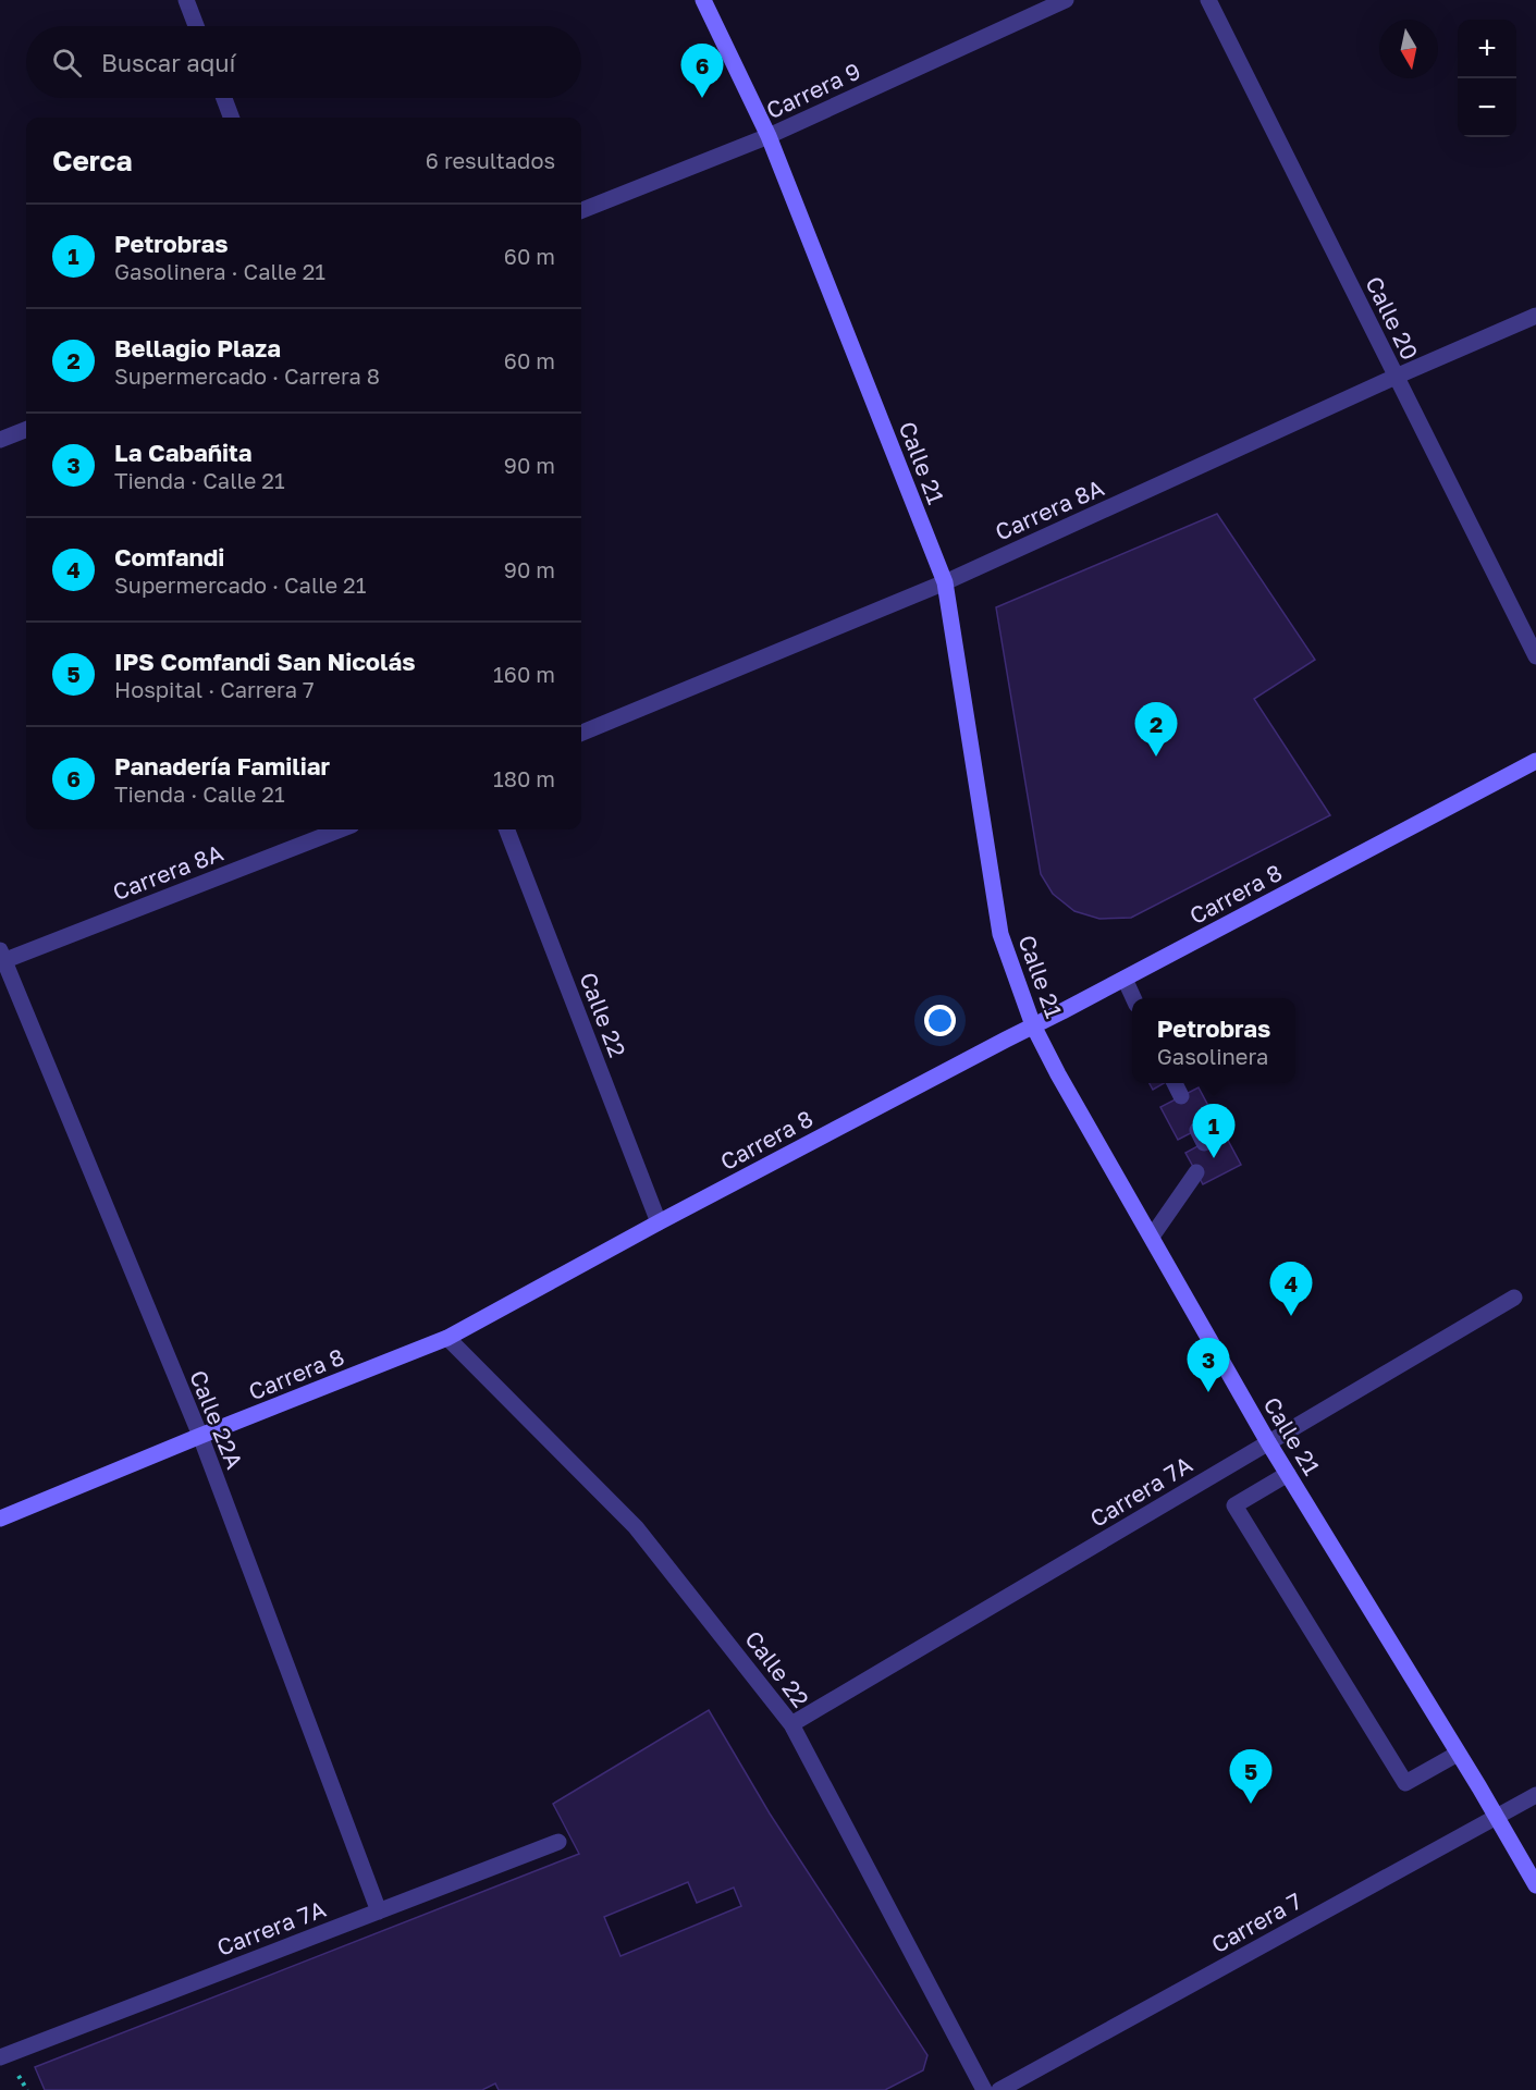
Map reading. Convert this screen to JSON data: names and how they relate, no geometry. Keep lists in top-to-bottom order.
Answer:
{
  "streets": {
    "main road": ["Calle 21", "Carrera 8"],
    "street": [
      "Carrera 9",
      "Calle 20",
      "Carrera 8A",
      "Calle 22",
      "Calle 22A",
      "Carrera 7A",
      "Carrera 7"
    ]
  },
  "crossings": [
    ["Carrera 9", "Calle 21"],
    ["Calle 20", "Carrera 8A"],
    ["Calle 21", "Carrera 8A"],
    ["Calle 21", "Carrera 8"],
    ["Calle 21", "Carrera 7A"],
    ["Calle 21", "Carrera 7"],
    ["Carrera 8A", "Calle 22A"],
    ["Carrera 8", "Calle 22"],
    ["Carrera 8", "Calle 22A"],
    ["Calle 22", "Carrera 7A"],
    ["Calle 22A", "Carrera 7A"]
  ],
  "north": "bottom",
  "page": {
    "map_buttons": ["+", "−"],
    "search": "Buscar aquí",
    "pins": [
      "6",
      "2",
      "1",
      "4",
      "3",
      "5"
    ],
    "heading": ["Cerca", "6 resultados"],
    "list": [
      {
        "mark": "1",
        "name": "Petrobras",
        "note": "Gasolinera · Calle 21",
        "value": "60 m"
      },
      {
        "mark": "2",
        "name": "Bellagio Plaza",
        "note": "Supermercado · Carrera 8",
        "value": "60 m"
      },
      {
        "mark": "3",
        "name": "La Cabañita",
        "note": "Tienda · Calle 21",
        "value": "90 m"
      },
      {
        "mark": "4",
        "name": "Comfandi",
        "note": "Supermercado · Calle 21",
        "value": "90 m"
      },
      {
        "mark": "5",
        "name": "IPS Comfandi San Nicolás",
        "note": "Hospital · Carrera 7",
        "value": "160 m"
      },
      {
        "mark": "6",
        "name": "Panadería Familiar",
        "note": "Tienda · Calle 21",
        "value": "180 m"
      }
    ],
    "popup": ["Petrobras", "Gasolinera"]
  }
}
